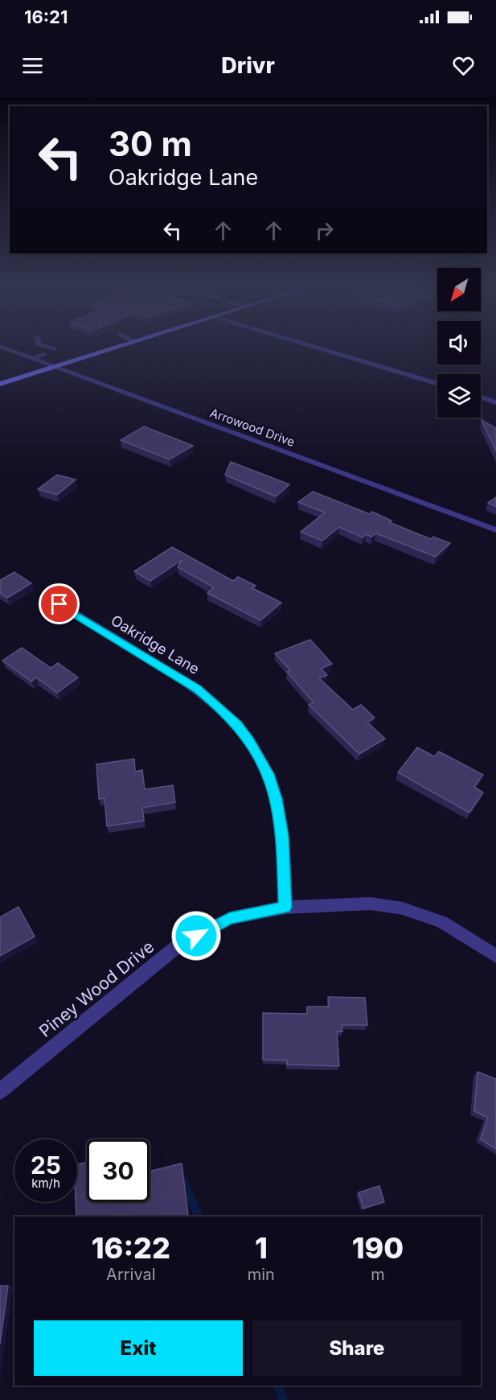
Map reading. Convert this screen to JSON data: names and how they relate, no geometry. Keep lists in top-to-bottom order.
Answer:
{
  "streets": {
    "street": ["Arrowood Drive", "Oakridge Lane", "Piney Wood Drive"]
  },
  "crossings": [
    ["Oakridge Lane", "Piney Wood Drive"]
  ],
  "north": "bottom left",
  "page": {
    "status": "16:21",
    "header": "Drivr",
    "turn": ["30 m", "Oakridge Lane"],
    "speed": "25 km/h",
    "limit": "30",
    "eta": [
      "16:22",
      "Arrival",
      "1",
      "min",
      "190",
      "m"
    ],
    "buttons": ["Exit", "Share"]
  }
}
